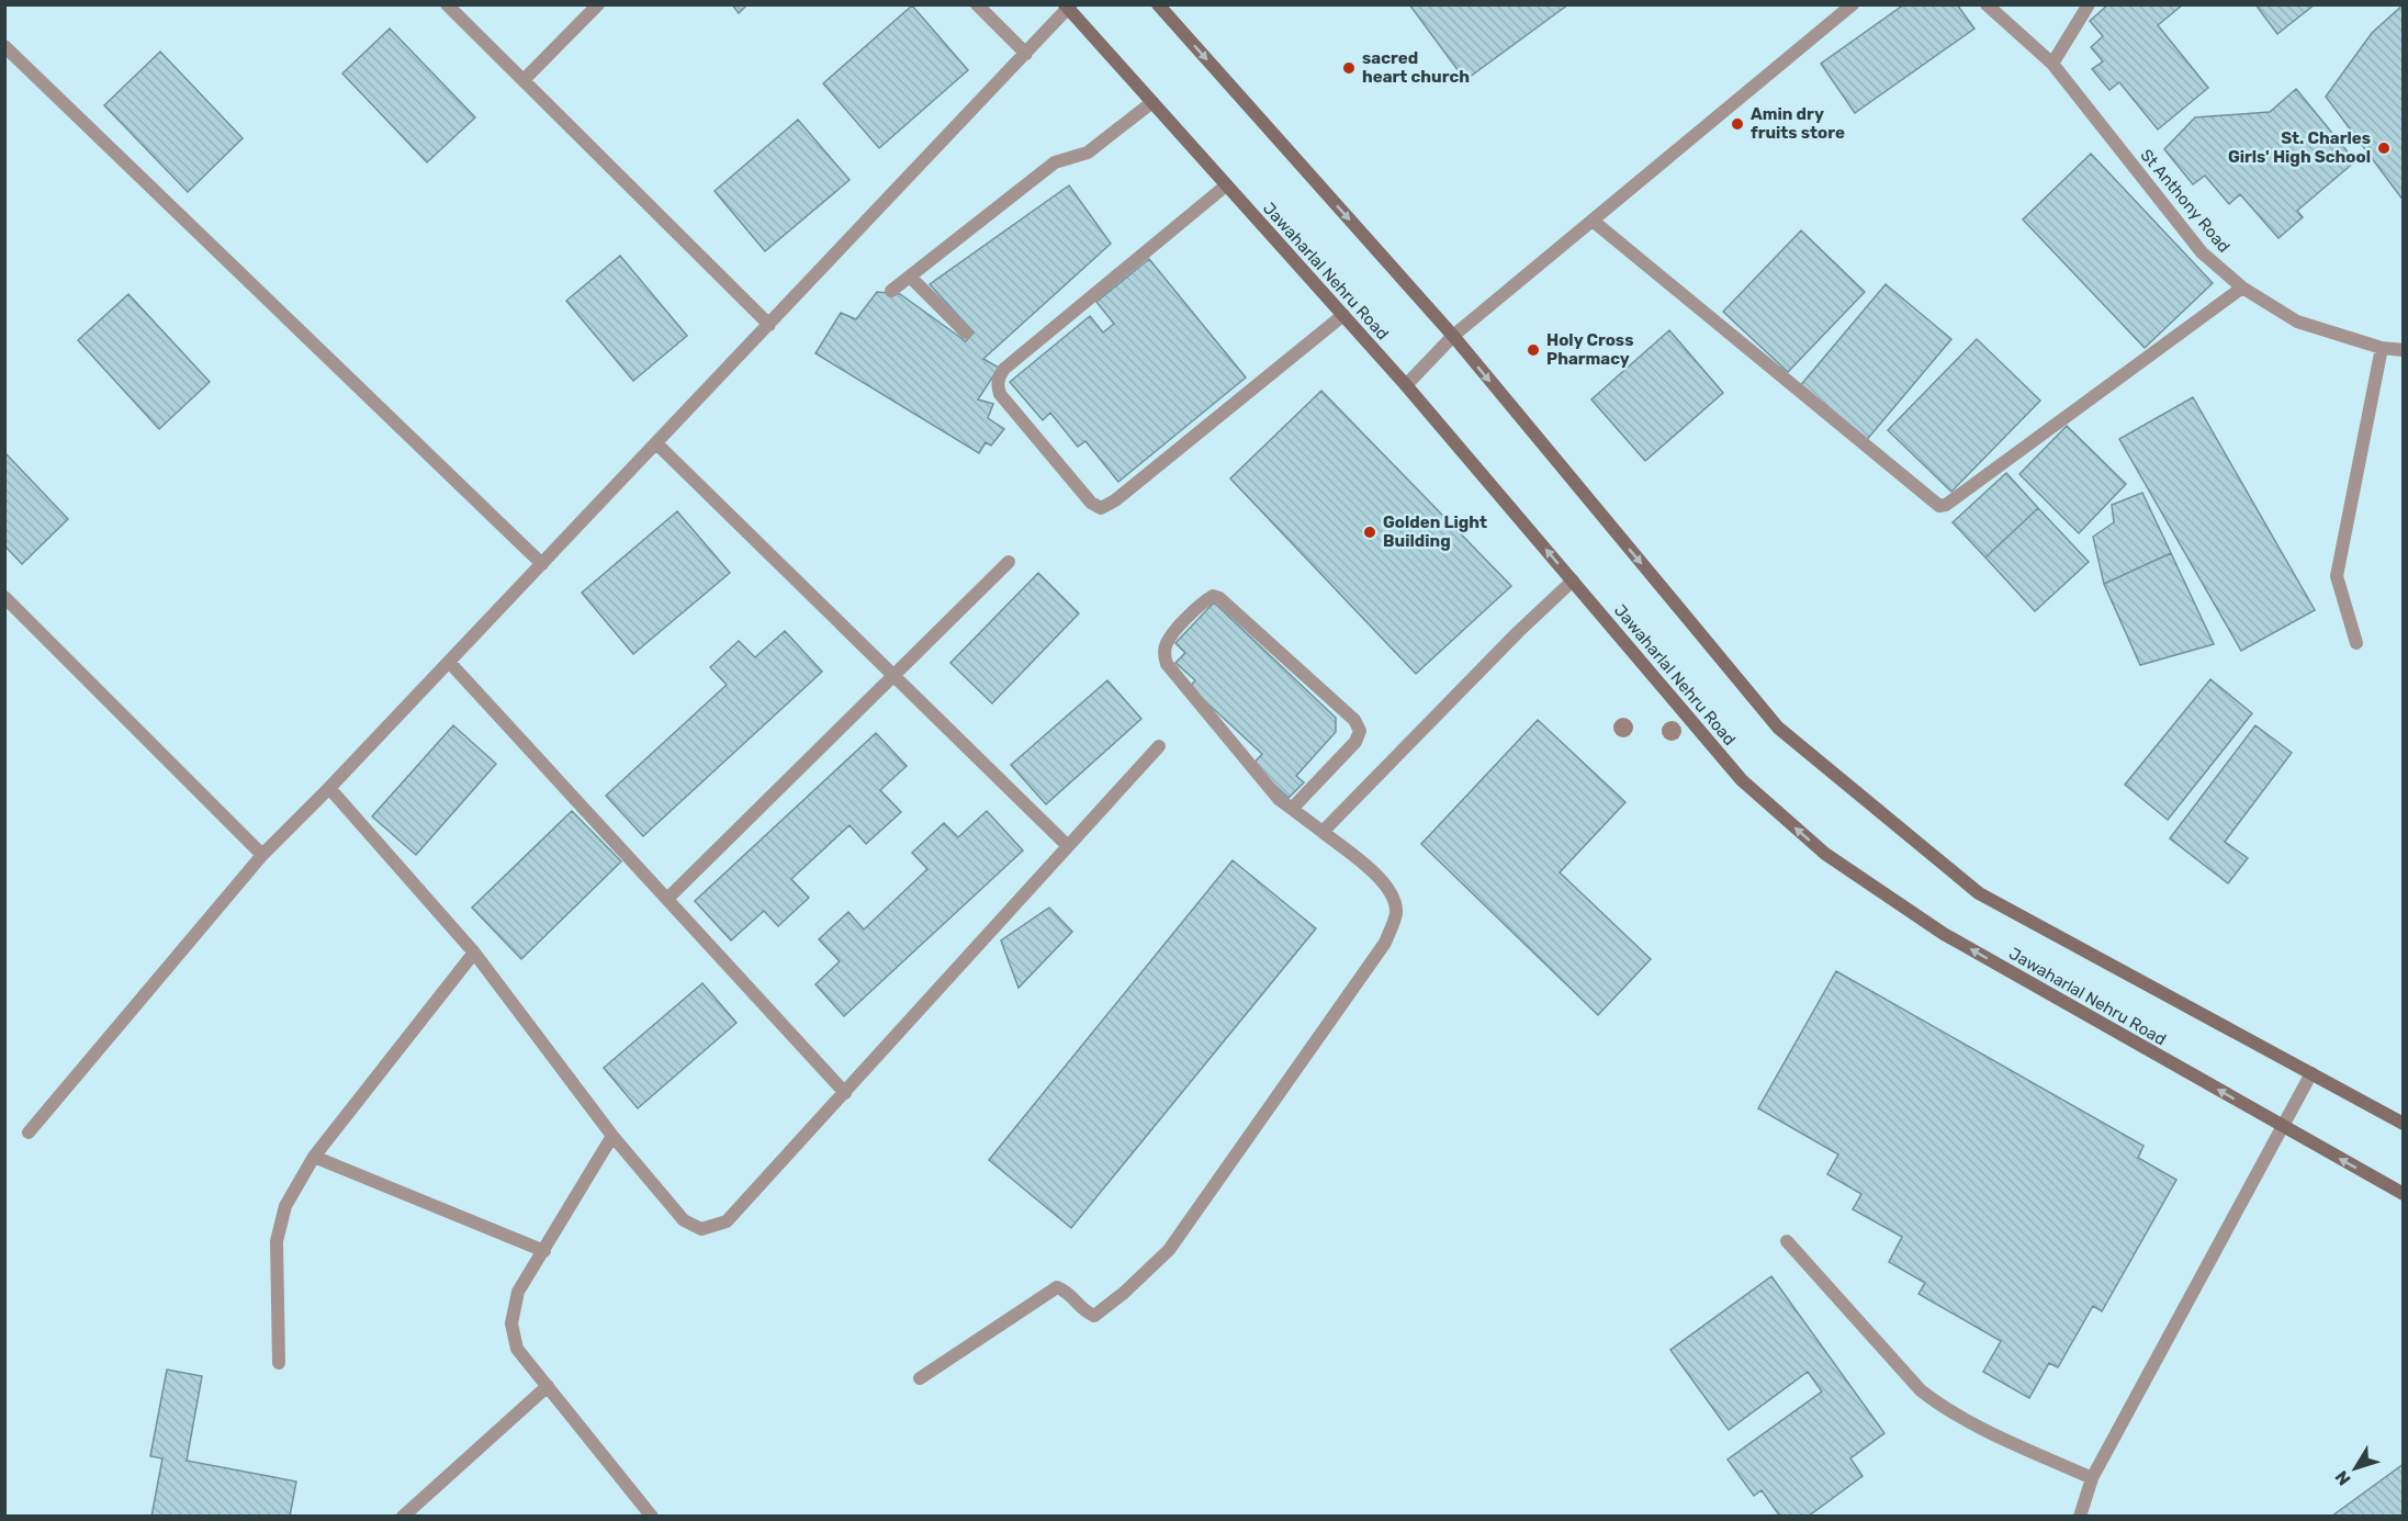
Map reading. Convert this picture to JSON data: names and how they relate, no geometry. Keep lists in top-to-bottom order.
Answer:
{
  "streets": {
    "main road": ["Jawaharlal Nehru Road"],
    "street": ["St Anthony Road"]
  },
  "places": [
    "sacred heart church",
    "Amin dry fruits store",
    "St. Charles Girls' High School",
    "Holy Cross Pharmacy",
    "Golden Light Building"
  ],
  "north": "bottom left"
}
